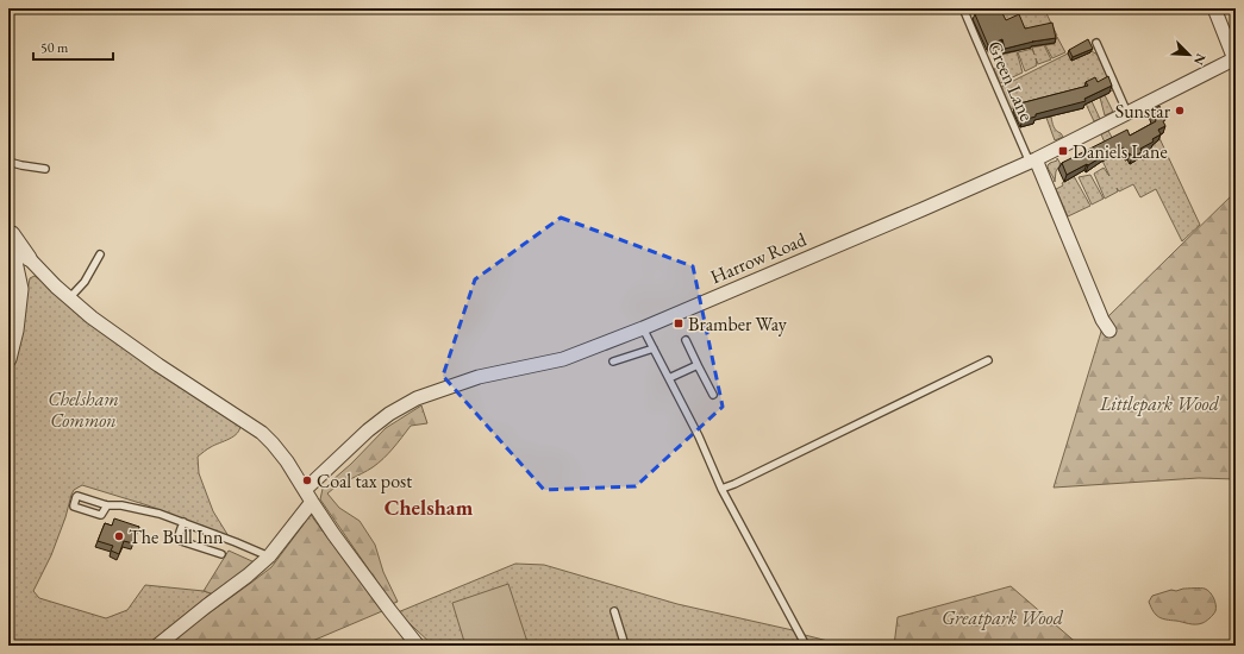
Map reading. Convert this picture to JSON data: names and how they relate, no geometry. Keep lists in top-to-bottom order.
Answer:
{
  "streets": {
    "street": ["Harrow Road"],
    "lane": ["Green Lane"]
  },
  "crossings": [
    ["Green Lane", "Harrow Road"]
  ],
  "districts": ["Chelsham"],
  "parks": ["Chelsham Common", "Littlepark Wood", "Greatpark Wood"],
  "places": {
    "other": ["Sunstar", "Coal tax post", "The Bull Inn"],
    "transit": ["Daniels Lane", "Bramber Way"]
  },
  "scale_bar": "50 m",
  "north": "bottom right"
}
